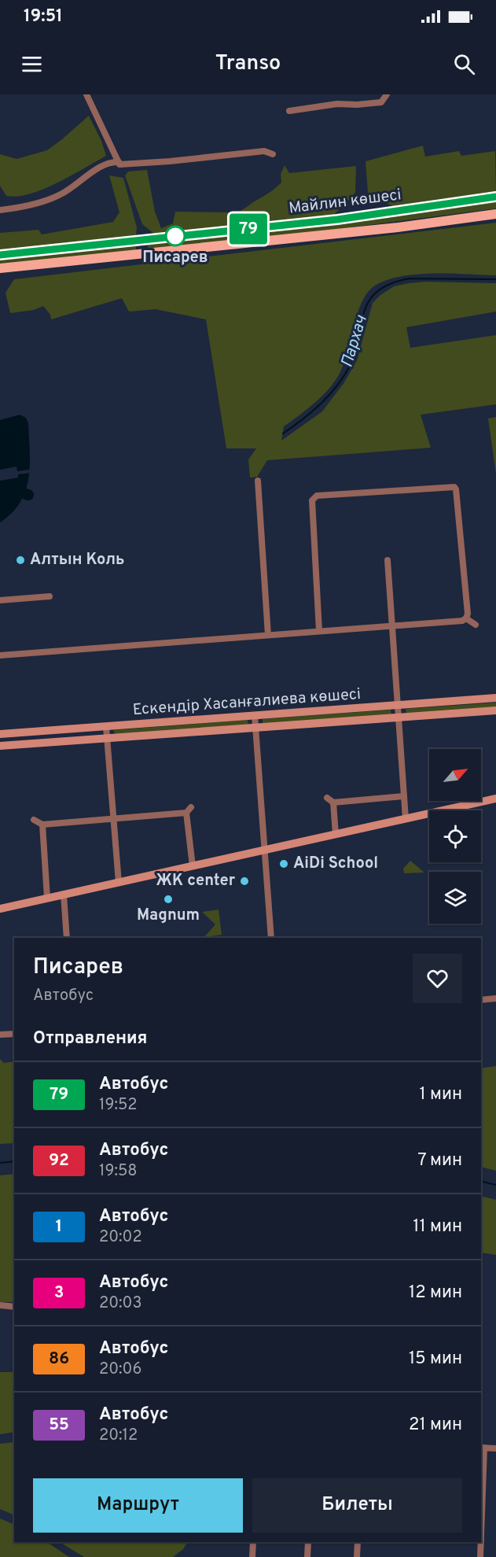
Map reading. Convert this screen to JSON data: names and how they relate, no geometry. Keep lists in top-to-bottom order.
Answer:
{
  "streets": {
    "main road": ["Майлин көшесі"],
    "street": ["Ескендір Хасанғалиева көшесі"]
  },
  "water": ["Пархач"],
  "places": [
    "Писарев",
    "Алтын Коль",
    "AiDi School",
    "ЖК center",
    "Magnum"
  ],
  "lines": ["bus line 79"],
  "north": "top right",
  "page": {
    "status": "19:51",
    "header": "Transo",
    "on_map": "79",
    "heading": [
      ["Писарев", "Автобус"],
      "Отправления"
    ],
    "list": [
      {
        "mark": "79",
        "name": "Автобус",
        "note": "19:52",
        "value": "1 мин"
      },
      {
        "mark": "92",
        "name": "Автобус",
        "note": "19:58",
        "value": "7 мин"
      },
      {
        "mark": "1",
        "name": "Автобус",
        "note": "20:02",
        "value": "11 мин"
      },
      {
        "mark": "3",
        "name": "Автобус",
        "note": "20:03",
        "value": "12 мин"
      },
      {
        "mark": "86",
        "name": "Автобус",
        "note": "20:06",
        "value": "15 мин"
      },
      {
        "mark": "55",
        "name": "Автобус",
        "note": "20:12",
        "value": "21 мин"
      }
    ],
    "buttons": ["Маршрут", "Билеты"]
  }
}
